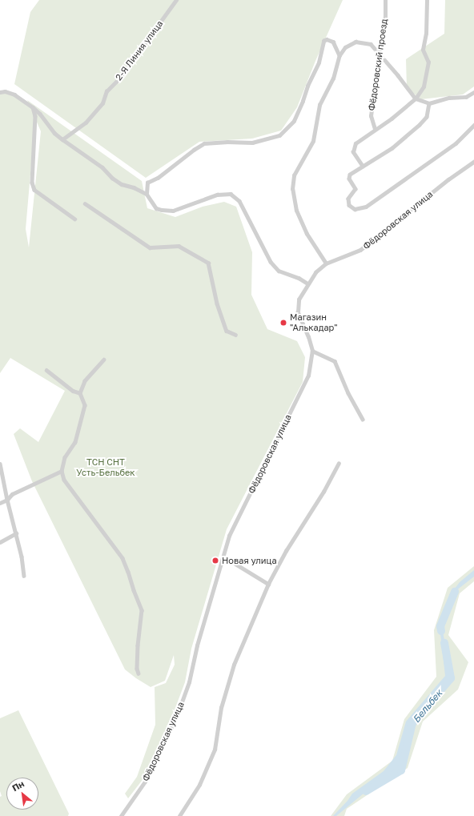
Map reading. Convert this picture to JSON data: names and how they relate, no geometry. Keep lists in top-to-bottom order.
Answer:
{
  "streets": {
    "street": ["2-Я Линия улица", "Фёдоровский проезд", "Фёдоровская улица"]
  },
  "water": ["Бельбек"],
  "parks": ["ТСН СНТ Усть-Бельбек"],
  "places": ["Магазин \"Алькадар\"", "Новая улица"],
  "north": "top left"
}
